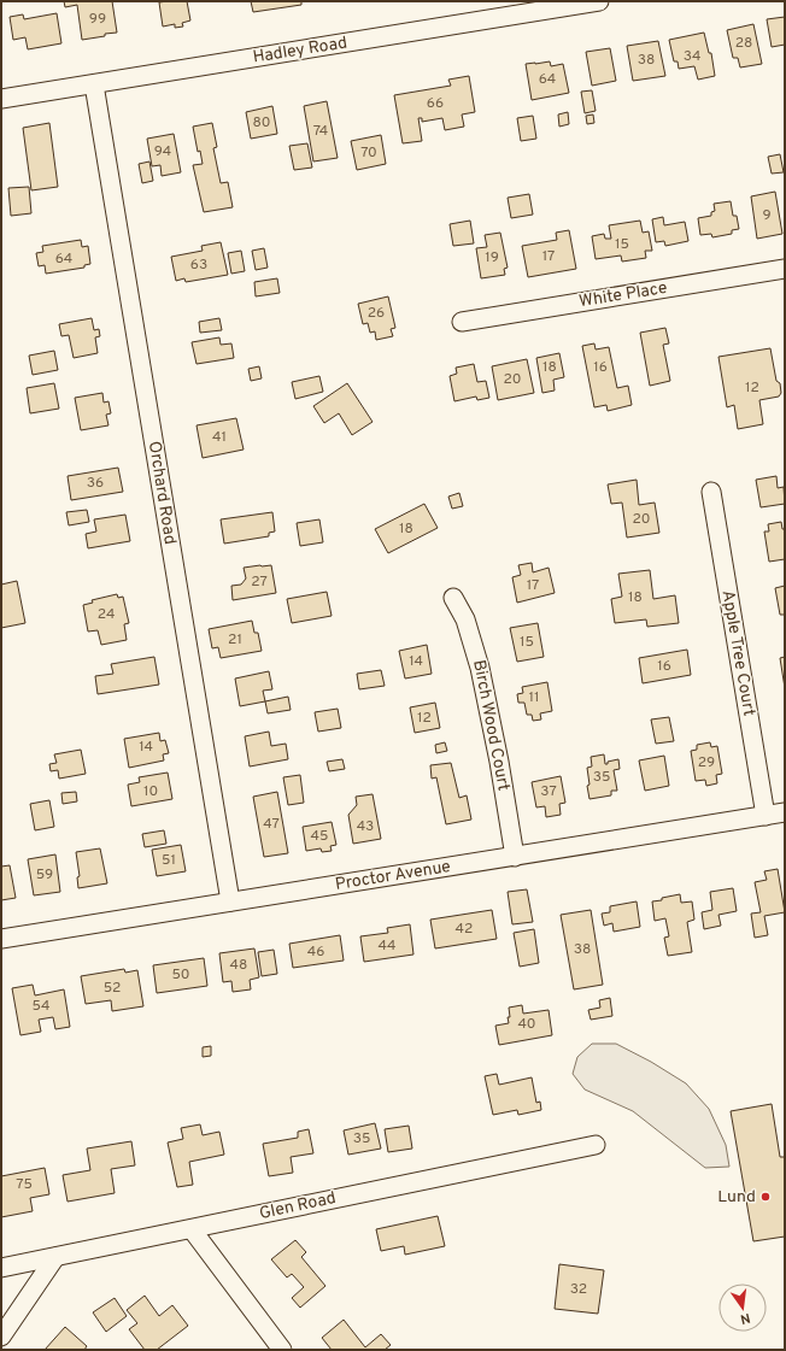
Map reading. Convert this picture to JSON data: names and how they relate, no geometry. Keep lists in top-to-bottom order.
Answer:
{
  "streets": {
    "street": [
      "Hadley Road",
      "White Place",
      "Orchard Road",
      "Apple Tree Court",
      "Birch Wood Court",
      "Proctor Avenue",
      "Glen Road"
    ]
  },
  "crossings": [
    ["Hadley Road", "Orchard Road"],
    ["Orchard Road", "Proctor Avenue"],
    ["Apple Tree Court", "Proctor Avenue"],
    ["Birch Wood Court", "Proctor Avenue"]
  ],
  "places": ["Lund"],
  "house_numbers": [
    "99",
    "28",
    "34",
    "38",
    "64",
    "66",
    "80",
    "74",
    "94",
    "70",
    "9",
    "15",
    "17",
    "19",
    "64",
    "63",
    "26",
    "18",
    "16",
    "20",
    "12",
    "41",
    "36",
    "20",
    "18",
    "27",
    "17",
    "18",
    "24",
    "21",
    "15",
    "14",
    "16",
    "11",
    "12",
    "14",
    "29",
    "35",
    "10",
    "37",
    "47",
    "43",
    "45",
    "51",
    "59",
    "42",
    "44",
    "38",
    "46",
    "48",
    "50",
    "52",
    "54",
    "40",
    "35",
    "75",
    "32"
  ],
  "north": "bottom"
}
